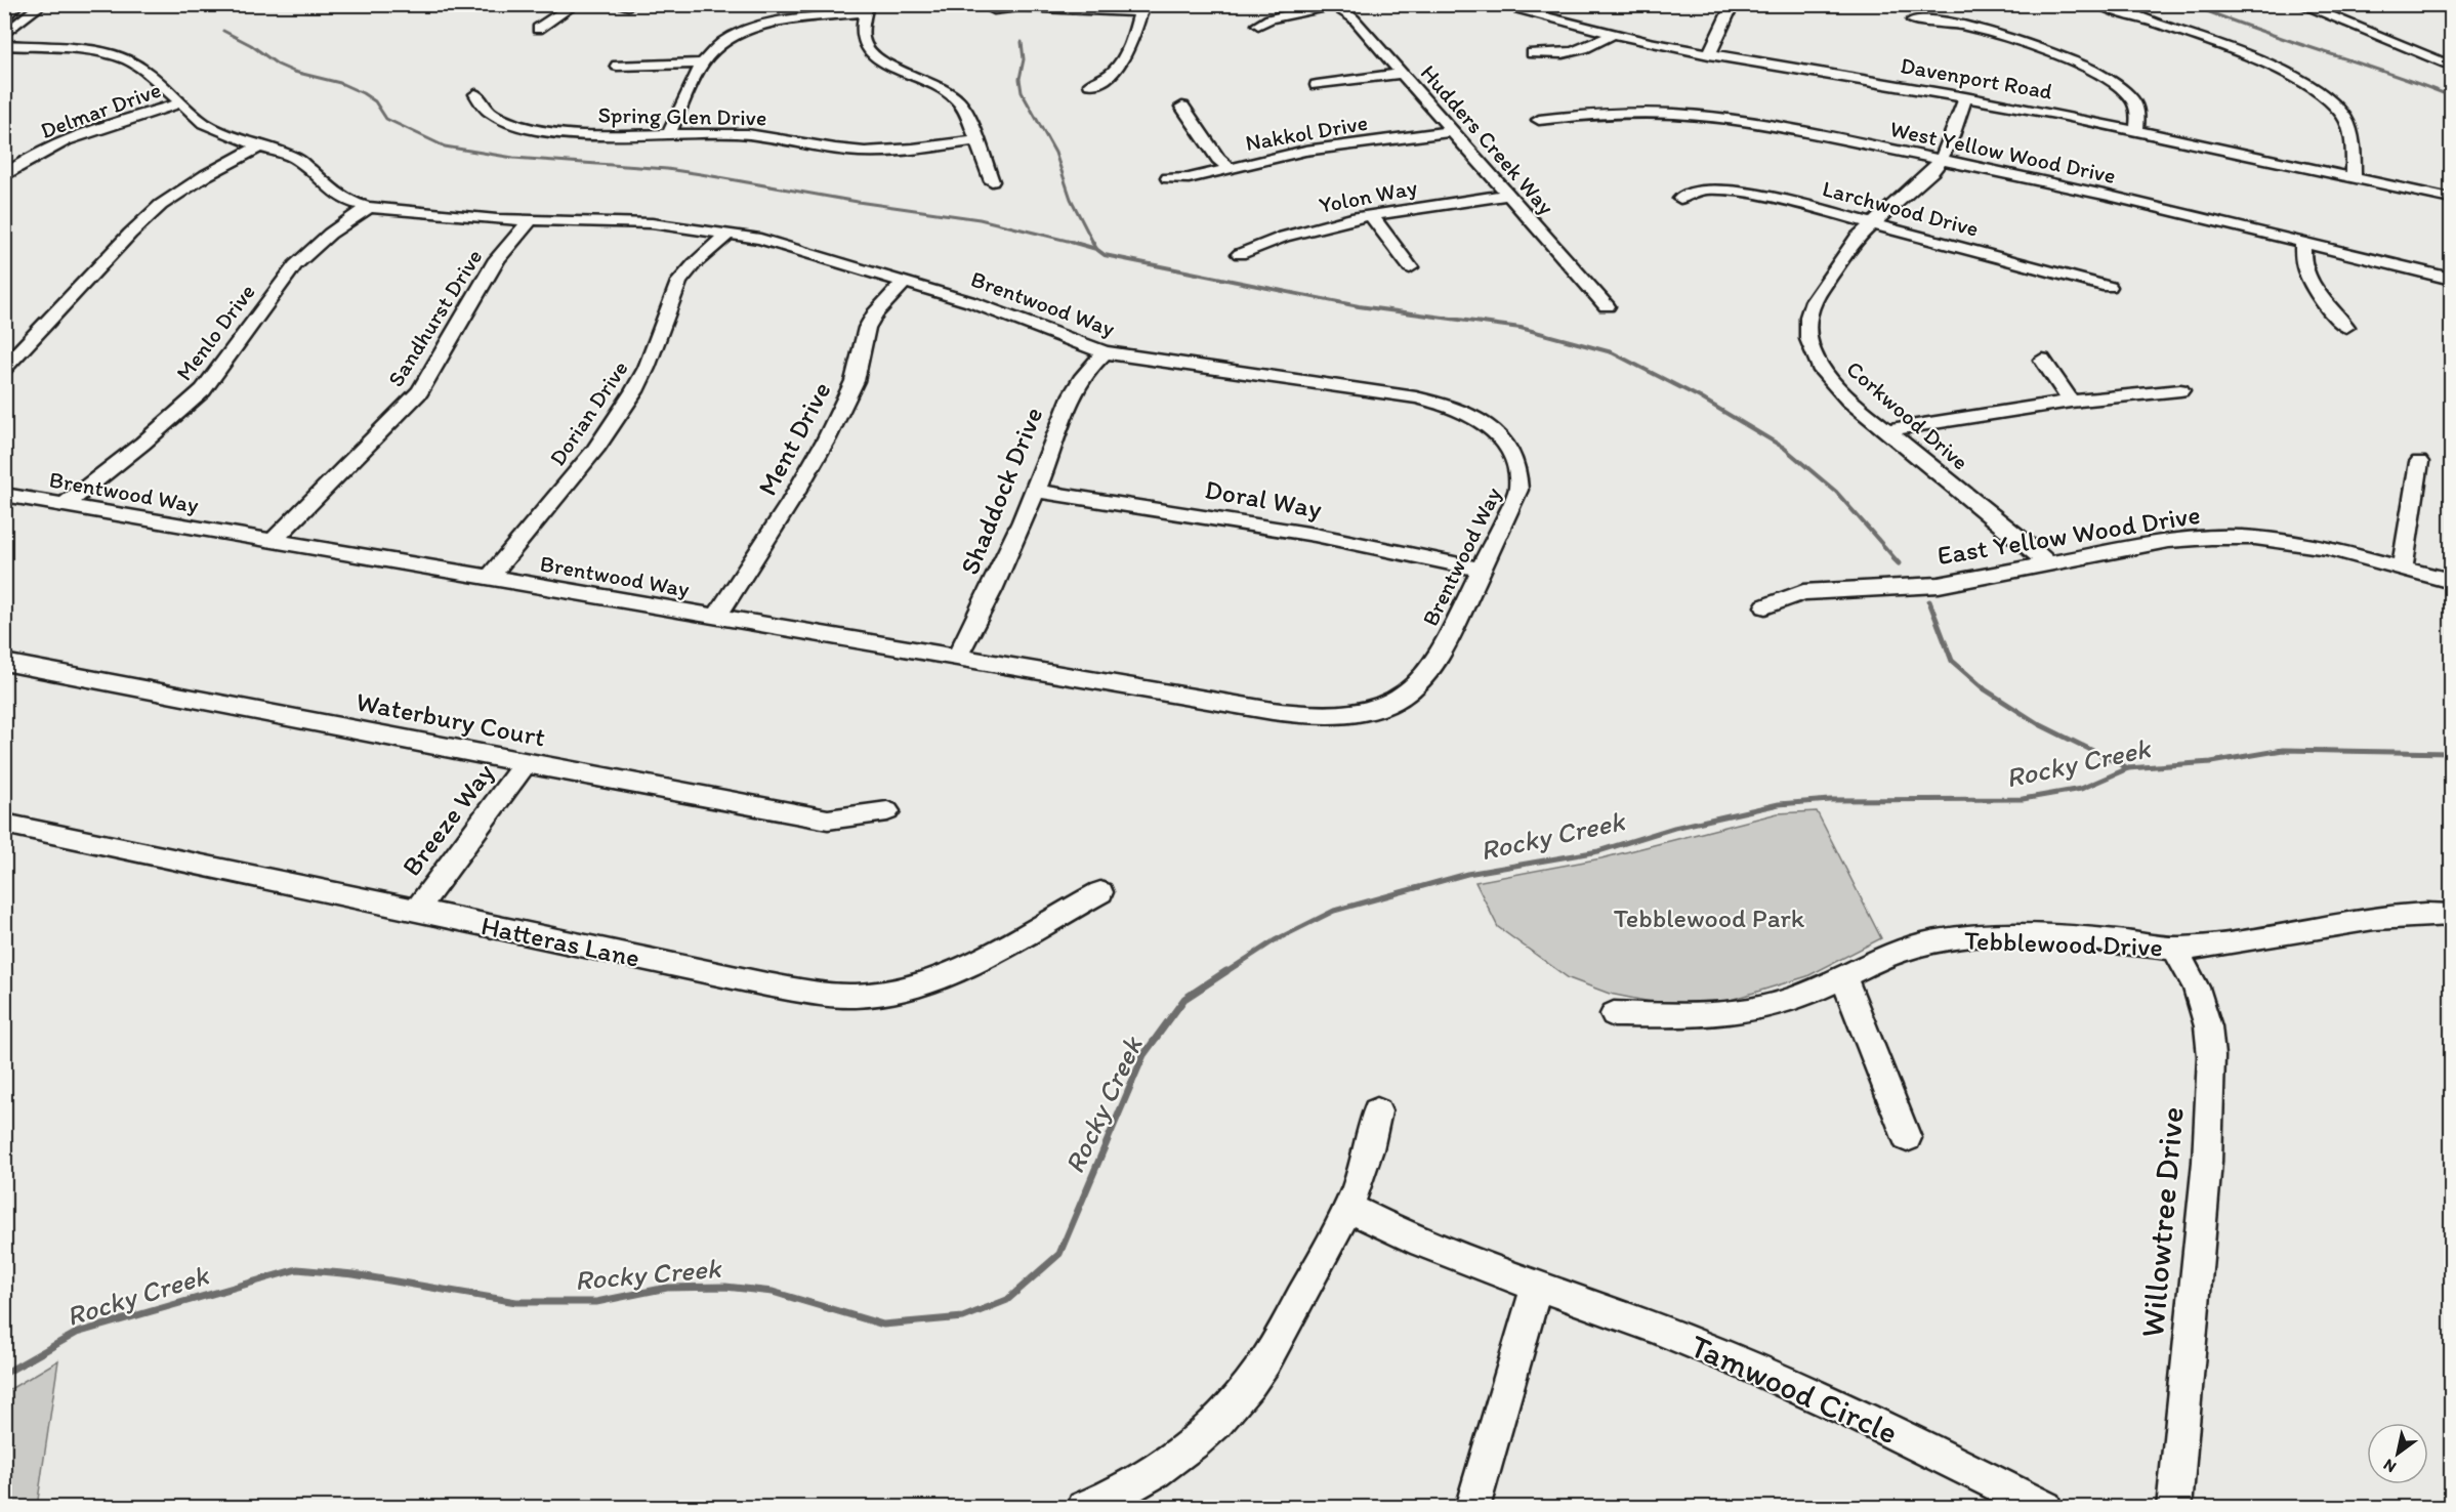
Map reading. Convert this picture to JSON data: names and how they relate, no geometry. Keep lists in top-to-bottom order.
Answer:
{
  "streets": {
    "street": [
      "Davenport Road",
      "Delmar Drive",
      "Spring Glen Drive",
      "Nakkol Drive",
      "Hudders Creek Way",
      "West Yellow Wood Drive",
      "Yolon Way",
      "Larchwood Drive",
      "Brentwood Way",
      "Sandhurst Drive",
      "Menlo Drive",
      "Dorian Drive",
      "Corkwood Drive",
      "Ment Drive",
      "Shaddock Drive",
      "Doral Way",
      "East Yellow Wood Drive",
      "Waterbury Court",
      "Breeze Way",
      "Hatteras Lane",
      "Tebblewood Drive",
      "Willowtree Drive",
      "Tamwood Circle"
    ]
  },
  "crossings": [
    ["Davenport Road", "Corkwood Drive"],
    ["Delmar Drive", "Brentwood Way"],
    ["Nakkol Drive", "Hudders Creek Way"],
    ["Hudders Creek Way", "Yolon Way"],
    ["West Yellow Wood Drive", "Corkwood Drive"],
    ["Larchwood Drive", "Corkwood Drive"],
    ["Brentwood Way", "Sandhurst Drive"],
    ["Brentwood Way", "Menlo Drive"],
    ["Brentwood Way", "Dorian Drive"],
    ["Brentwood Way", "Ment Drive"],
    ["Brentwood Way", "Shaddock Drive"],
    ["Brentwood Way", "Doral Way"],
    ["Corkwood Drive", "East Yellow Wood Drive"],
    ["Shaddock Drive", "Doral Way"],
    ["Waterbury Court", "Breeze Way"],
    ["Breeze Way", "Hatteras Lane"],
    ["Tebblewood Drive", "Willowtree Drive"]
  ],
  "water": ["Rocky Creek"],
  "parks": ["Tebblewood Park"],
  "north": "bottom left"
}
